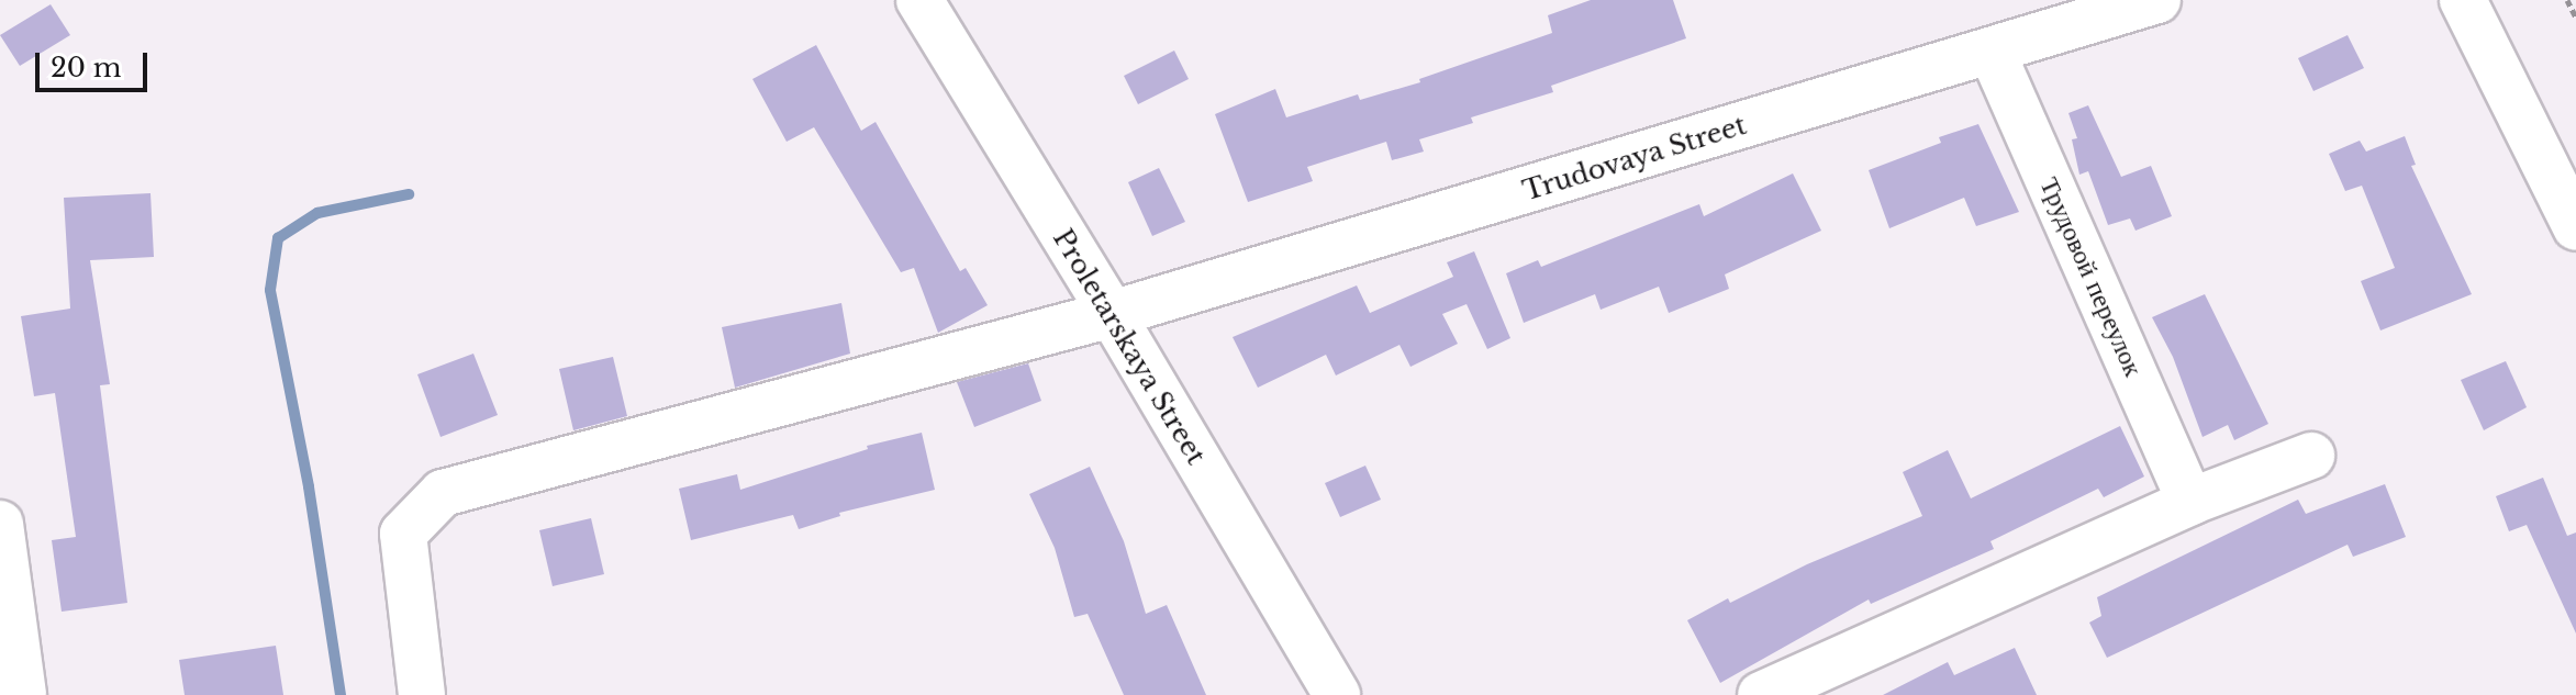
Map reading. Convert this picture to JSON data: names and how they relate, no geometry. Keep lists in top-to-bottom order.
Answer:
{
  "streets": {
    "street": ["Trudovaya Street", "Трудовой переулок", "Proletarskaya Street"]
  },
  "crossings": [
    ["Trudovaya Street", "Трудовой переулок"],
    ["Trudovaya Street", "Proletarskaya Street"]
  ],
  "scale_bar": "20 m"
}
